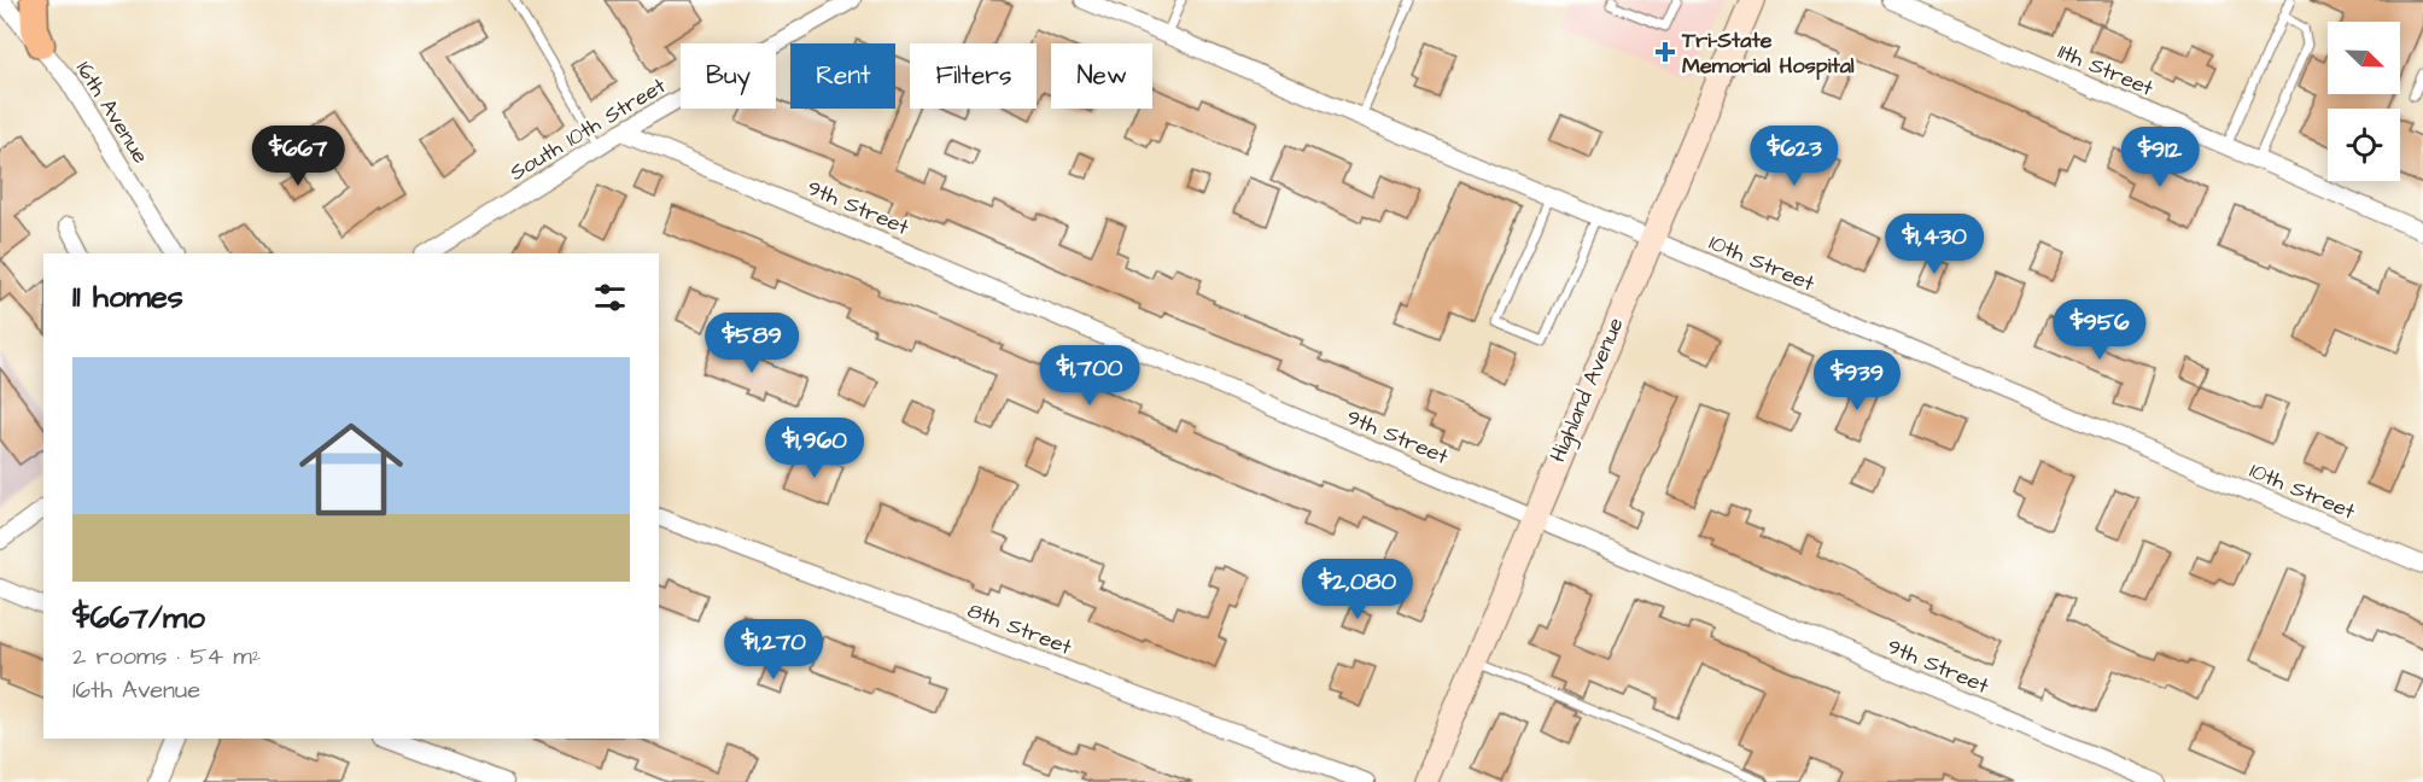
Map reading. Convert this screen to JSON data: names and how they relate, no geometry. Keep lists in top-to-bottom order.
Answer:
{
  "streets": {
    "main road": ["Highland Avenue"],
    "street": [
      "11th Street",
      "16th Avenue",
      "South 10th Street",
      "9th Street",
      "10th Street",
      "8th Street"
    ]
  },
  "crossings": [
    ["South 10th Street", "9th Street"],
    ["9th Street", "Highland Avenue"],
    ["10th Street", "Highland Avenue"]
  ],
  "places": {
    "health": ["Tri-State Memorial Hospital"]
  },
  "north": "bottom right",
  "page": {
    "chip": [
      "Buy",
      "Rent",
      "Filters",
      "New"
    ],
    "price": [
      "$667",
      "$623",
      "$912",
      "$1,430",
      "$956",
      "$589",
      "$1,700",
      "$939",
      "$1,960",
      "$2,080",
      "$1,270"
    ],
    "heading": "11 homes",
    "list": [
      {
        "name": "$667/mo",
        "note": "2 rooms · 54 m² · 16th Avenue"
      }
    ]
  }
}
